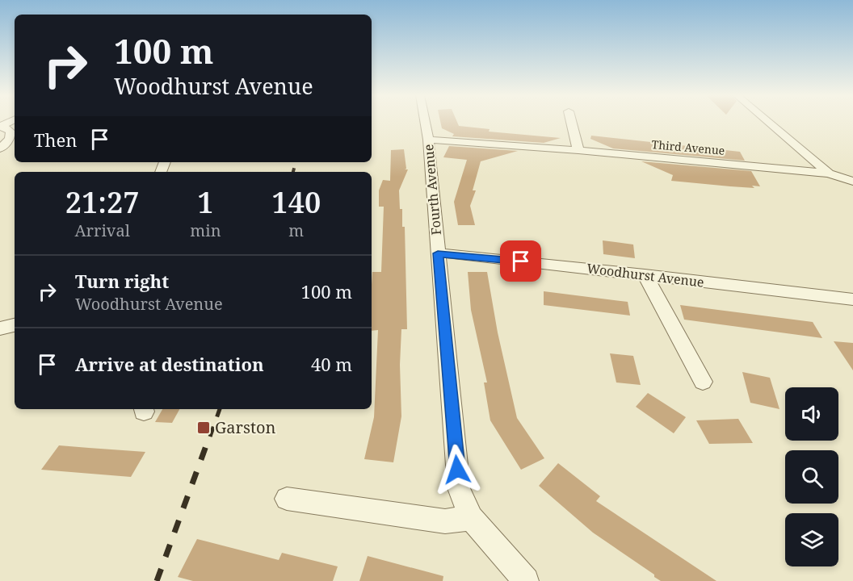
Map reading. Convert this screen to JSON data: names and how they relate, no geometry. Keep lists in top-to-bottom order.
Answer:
{
  "streets": {
    "street": ["Third Avenue", "Fourth Avenue", "Woodhurst Avenue"]
  },
  "crossings": [
    ["Third Avenue", "Fourth Avenue"],
    ["Fourth Avenue", "Woodhurst Avenue"]
  ],
  "places": {
    "transit": ["Garston"]
  },
  "page": {
    "turn": ["100 m", "Woodhurst Avenue"],
    "then": "Then",
    "eta": [
      "21:27",
      "Arrival",
      "1",
      "min",
      "140",
      "m"
    ],
    "list": [
      {
        "name": "Turn right",
        "note": "Woodhurst Avenue",
        "value": "100 m"
      },
      {
        "name": "Arrive at destination",
        "value": "40 m"
      }
    ]
  }
}
